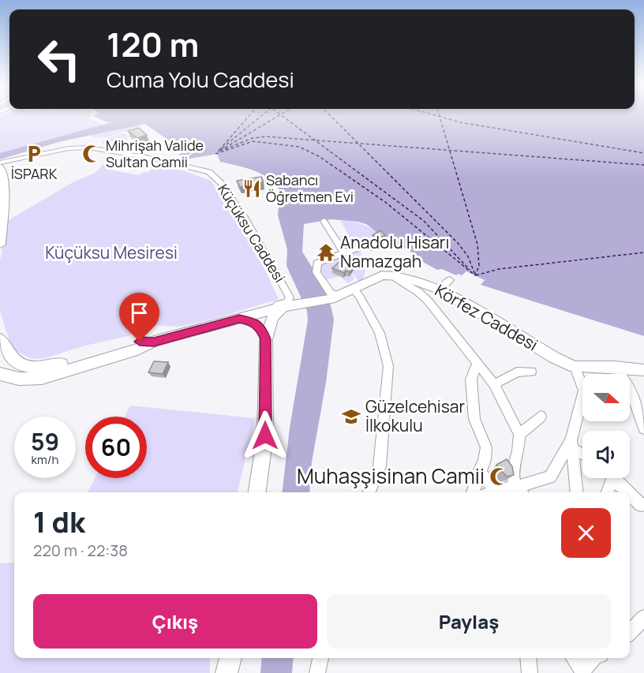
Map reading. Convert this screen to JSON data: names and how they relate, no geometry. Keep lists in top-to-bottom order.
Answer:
{
  "streets": {
    "main road": ["Körfez Caddesi"],
    "street": ["Küçüksu Caddesi"]
  },
  "parks": ["Küçüksu Mesiresi"],
  "places": {
    "parking": ["İSPARK"],
    "mosque": ["Mihrişah Valide Sultan Camii", "Muhaşşisinan Camii"],
    "restaurant": ["Sabancı Öğretmen Evi"],
    "temple": ["Anadolu Hisarı Namazgah"],
    "school or university": ["Güzelcehisar İlkokulu"]
  },
  "north": "right",
  "page": {
    "turn": ["120 m", "Cuma Yolu Caddesi"],
    "speed": "59 km/h",
    "limit": "60",
    "heading": ["1 dk", "220 m · 22:38"],
    "buttons": ["Çıkış", "Paylaş"]
  }
}
